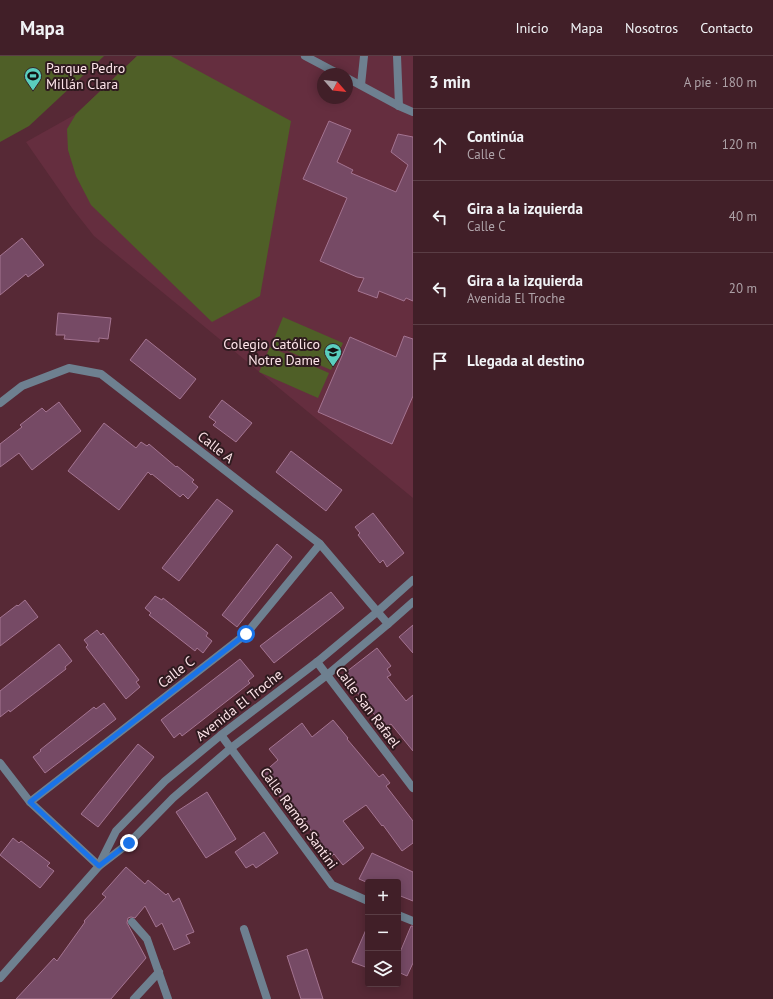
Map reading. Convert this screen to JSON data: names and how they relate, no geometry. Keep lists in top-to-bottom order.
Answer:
{
  "streets": {
    "street": [
      "Calle A",
      "Calle C",
      "Avenida El Troche",
      "Calle San Rafael",
      "Calle Ramón Santini"
    ]
  },
  "crossings": [
    ["Calle A", "Calle C"],
    ["Calle A", "Avenida El Troche"],
    ["Avenida El Troche", "Calle San Rafael"],
    ["Avenida El Troche", "Calle Ramón Santini"]
  ],
  "places": {
    "sports": ["Parque Pedro Millán Clara"],
    "school or university": ["Colegio Católico Notre Dame"]
  },
  "north": "bottom right",
  "page": {
    "header": "Mapa",
    "nav": [
      "Inicio",
      "Mapa",
      "Nosotros",
      "Contacto"
    ],
    "heading": ["3 min", "A pie · 180 m"],
    "list": [
      ["Continúa", "Calle C", "120 m"],
      ["Gira a la izquierda", "Calle C", "40 m"],
      ["Gira a la izquierda", "Avenida El Troche", "20 m"],
      "Llegada al destino"
    ],
    "map_buttons": ["+", "−"]
  }
}
